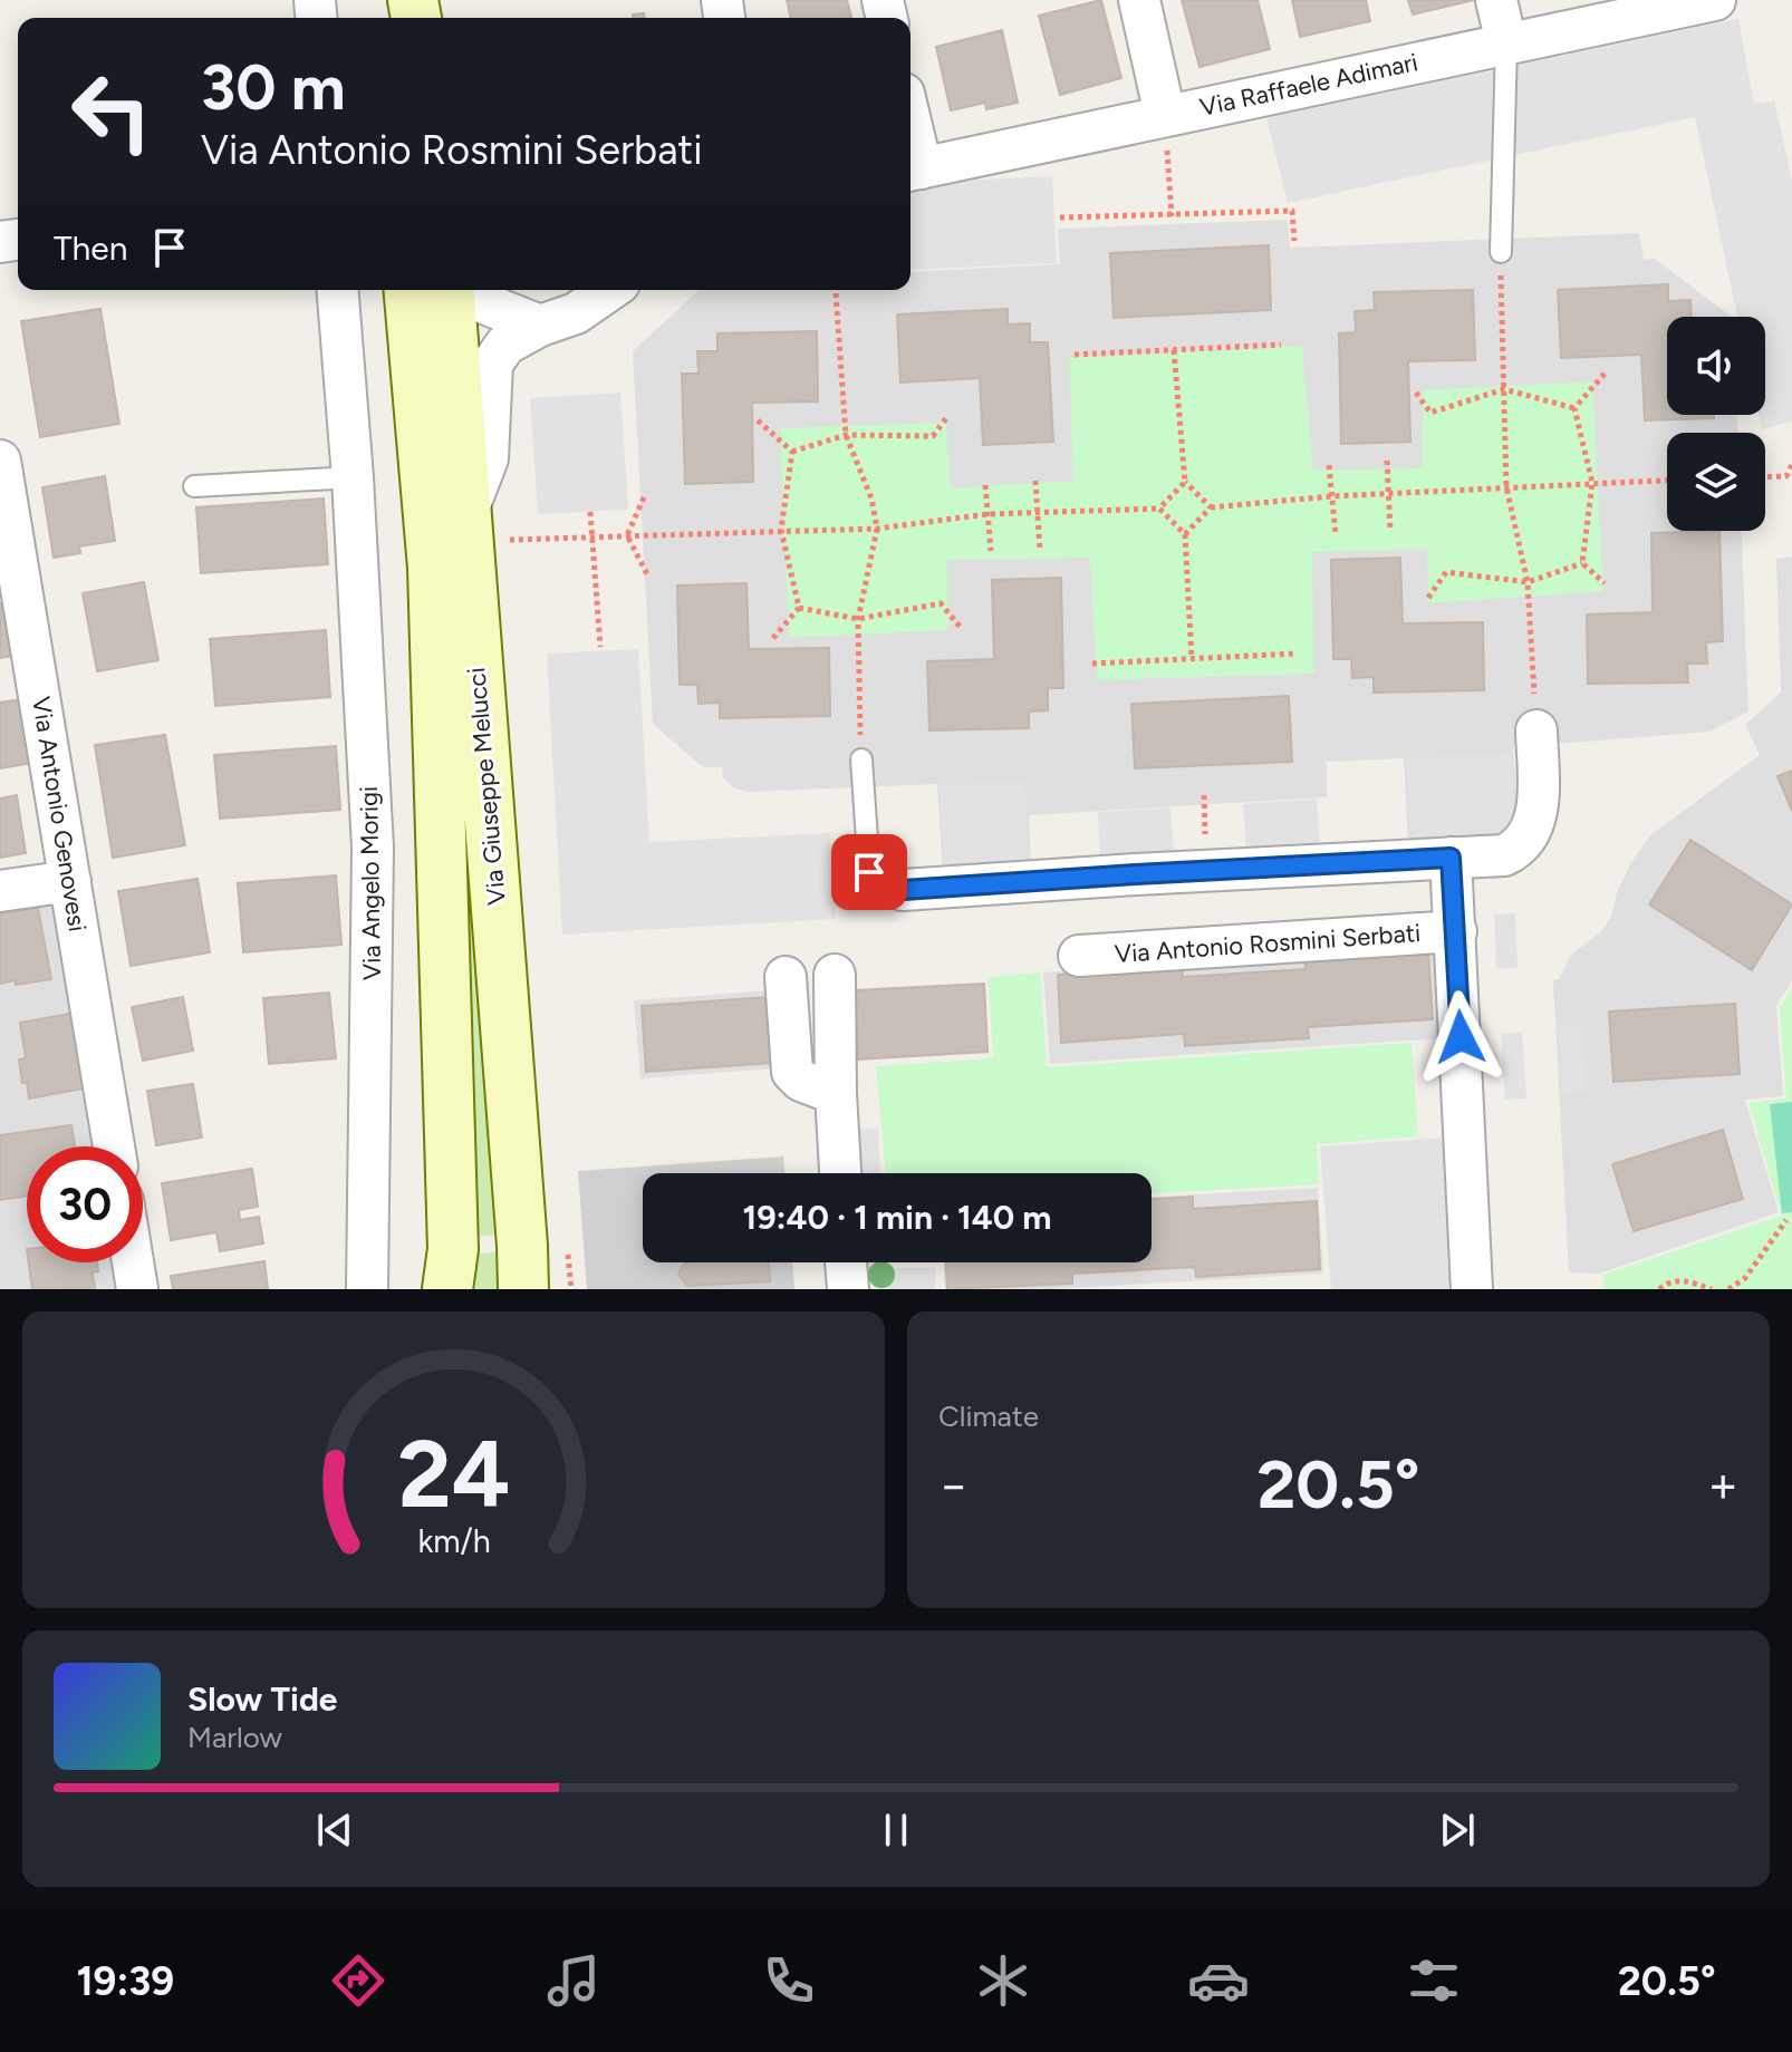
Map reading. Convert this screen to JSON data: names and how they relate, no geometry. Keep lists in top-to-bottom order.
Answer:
{
  "streets": {
    "main road": ["Via Giuseppe Melucci"],
    "street": [
      "Via Raffaele Adimari",
      "Via Antonio Genovesi",
      "Via Angelo Morigi",
      "Via Antonio Rosmini Serbati"
    ]
  },
  "page": {
    "turn": ["30 m", "Via Antonio Rosmini Serbati"],
    "then": "Then",
    "limit": "30",
    "trip": "19:40 · 1 min · 140 m",
    "tile": "Climate",
    "heat": ["−", "20.5°", "+"],
    "song": ["Slow Tide", "Marlow"],
    "tabs": ["19:39", "20.5°"],
    "gauge": ["24", "km/h"]
  }
}
